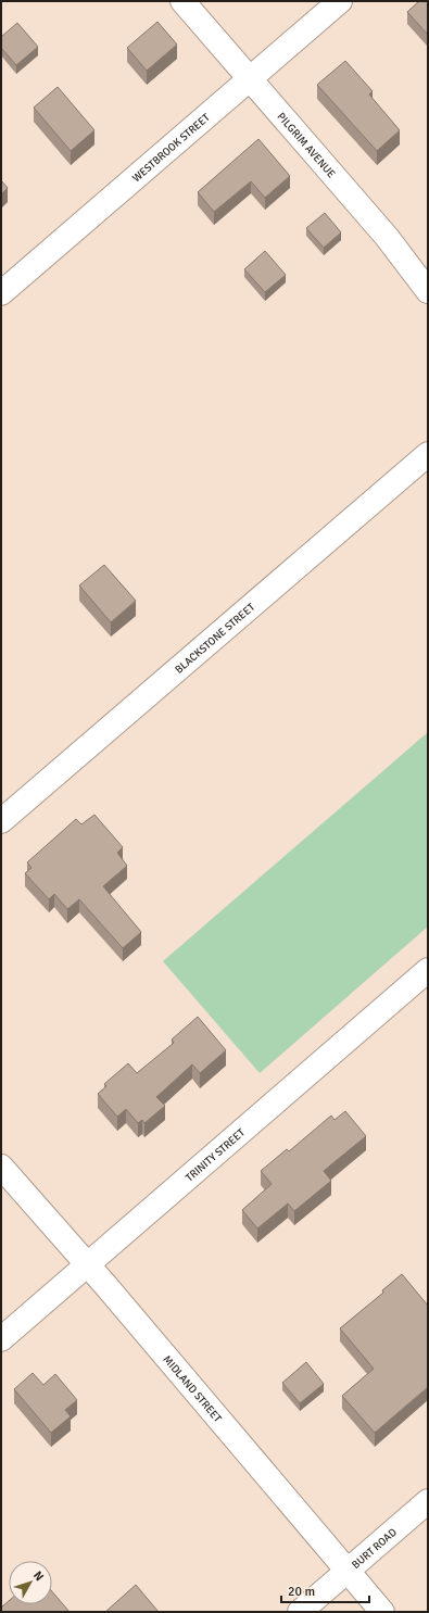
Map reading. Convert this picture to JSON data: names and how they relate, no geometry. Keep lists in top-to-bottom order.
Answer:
{
  "streets": {
    "street": [
      "PILGRIM AVENUE",
      "WESTBROOK STREET",
      "BLACKSTONE STREET",
      "TRINITY STREET",
      "MIDLAND STREET",
      "BURT ROAD"
    ]
  },
  "crossings": [
    ["PILGRIM AVENUE", "WESTBROOK STREET"],
    ["TRINITY STREET", "MIDLAND STREET"],
    ["MIDLAND STREET", "BURT ROAD"]
  ],
  "scale_bar": "20 m",
  "north": "top right"
}
